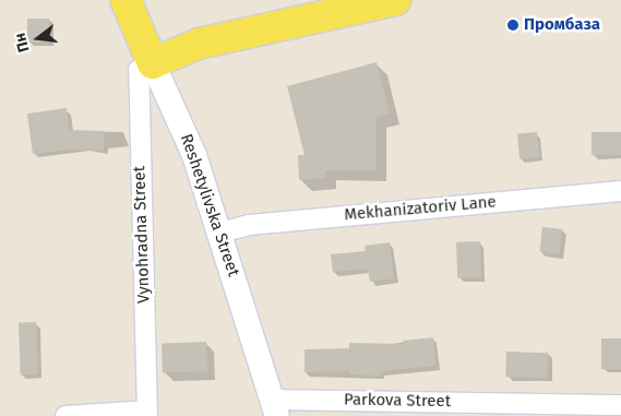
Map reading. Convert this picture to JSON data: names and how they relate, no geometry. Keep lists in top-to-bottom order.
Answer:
{
  "streets": {
    "main road": ["Reshetylivska Street"],
    "street": ["Mekhanizatoriv Lane", "Vynohradna Street", "Parkova Street"]
  },
  "crossings": [
    ["Reshetylivska Street", "Mekhanizatoriv Lane"],
    ["Reshetylivska Street", "Vynohradna Street"],
    ["Reshetylivska Street", "Parkova Street"]
  ],
  "places": ["Промбаза"],
  "north": "left"
}
